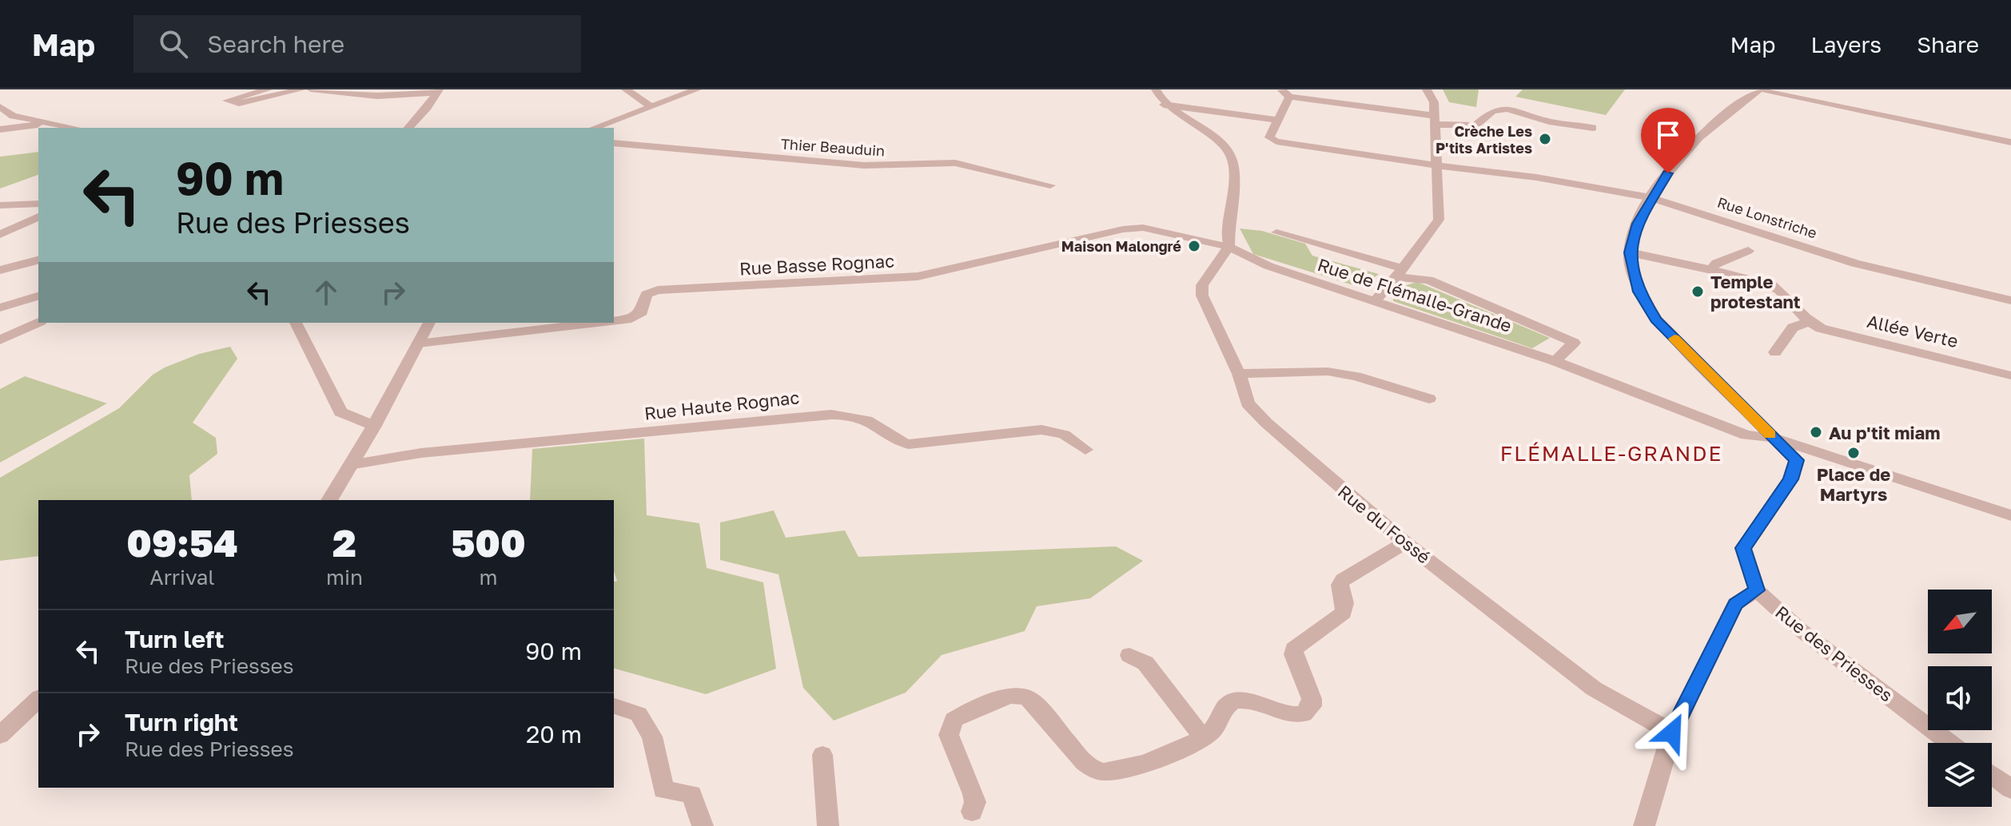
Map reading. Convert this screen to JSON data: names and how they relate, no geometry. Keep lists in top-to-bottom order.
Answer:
{
  "streets": {
    "street": [
      "Thier Beauduin",
      "Rue Lonstriche",
      "Rue Basse Rognac",
      "Rue de Flémalle-Grande",
      "Allée Verte",
      "Rue Haute Rognac",
      "Rue du Fossé",
      "Rue des Priesses"
    ]
  },
  "crossings": [
    ["Rue Basse Rognac", "Rue de Flémalle-Grande"],
    ["Rue Basse Rognac", "Rue du Fossé"],
    ["Rue de Flémalle-Grande", "Rue du Fossé"],
    ["Rue de Flémalle-Grande", "Rue des Priesses"]
  ],
  "districts": ["FLÉMALLE-GRANDE"],
  "places": [
    "Crèche Les P'tits Artistes",
    "Maison Malongré",
    "Temple protestant",
    "Au p'tit miam",
    "Place de Martyrs"
  ],
  "north": "bottom left",
  "page": {
    "header": "Map",
    "search": "Search here",
    "nav": ["Map", "Layers", "Share"],
    "turn": ["90 m", "Rue des Priesses"],
    "eta": [
      "09:54",
      "Arrival",
      "2",
      "min",
      "500",
      "m"
    ],
    "list": [
      {
        "name": "Turn left",
        "note": "Rue des Priesses",
        "value": "90 m"
      },
      {
        "name": "Turn right",
        "note": "Rue des Priesses",
        "value": "20 m"
      }
    ]
  }
}
